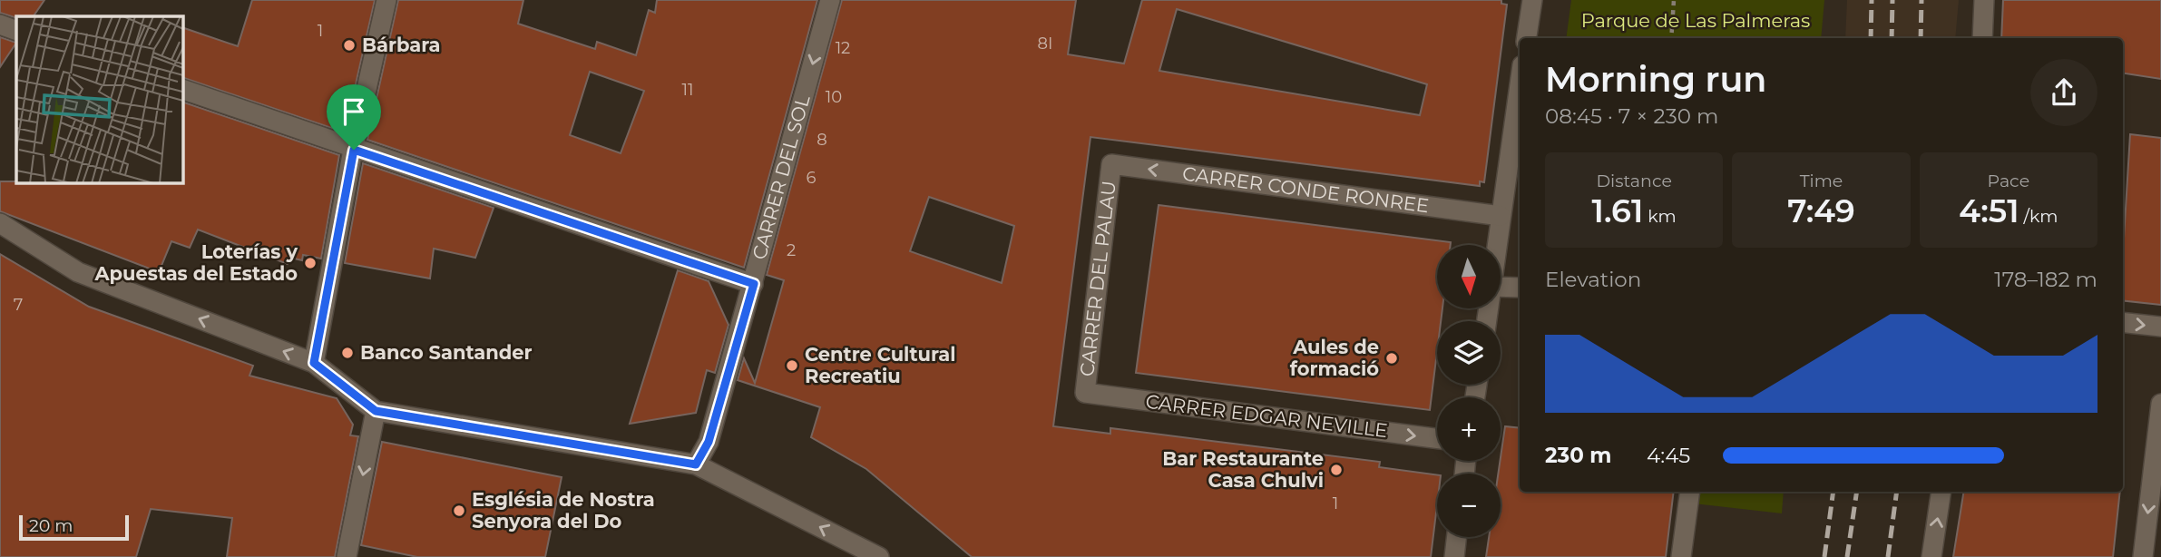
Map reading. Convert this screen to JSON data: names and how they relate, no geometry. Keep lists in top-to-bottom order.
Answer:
{
  "streets": {
    "street": [
      "CARRER DEL SOL",
      "CARRER CONDE RONREE",
      "CARRER DEL PALAU",
      "CARRER EDGAR NEVILLE"
    ]
  },
  "crossings": [
    ["CARRER CONDE RONREE", "CARRER DEL PALAU"],
    ["CARRER DEL PALAU", "CARRER EDGAR NEVILLE"]
  ],
  "one_way": ["CARRER DEL SOL", "CARRER CONDE RONREE", "CARRER EDGAR NEVILLE"],
  "parks": ["Parque de Las Palmeras"],
  "places": [
    "Bárbara",
    "Loterías y Apuestas del Estado",
    "Banco Santander",
    "Aules de formació",
    "Centre Cultural Recreatiu",
    "Bar Restaurante Casa Chulvi",
    "Església de Nostra Senyora del Do"
  ],
  "house_numbers": [
    "1",
    "8I",
    "12",
    "11",
    "10",
    "8",
    "6",
    "2",
    "7",
    "1"
  ],
  "scale_bar": "20 m",
  "north": "bottom",
  "page": {
    "heading": ["Morning run", "08:45 · 7 × 230 m"],
    "stats": [
      ["Distance", "1.61 km"],
      ["Time", "7:49"],
      ["Pace", "4:51 /km"]
    ],
    "map_buttons": ["+", "−"],
    "chart": ["Elevation", "178–182 m"],
    "list": [
      {
        "name": "230 m",
        "note": "4:45"
      }
    ],
    "scale": "20 m"
  }
}
